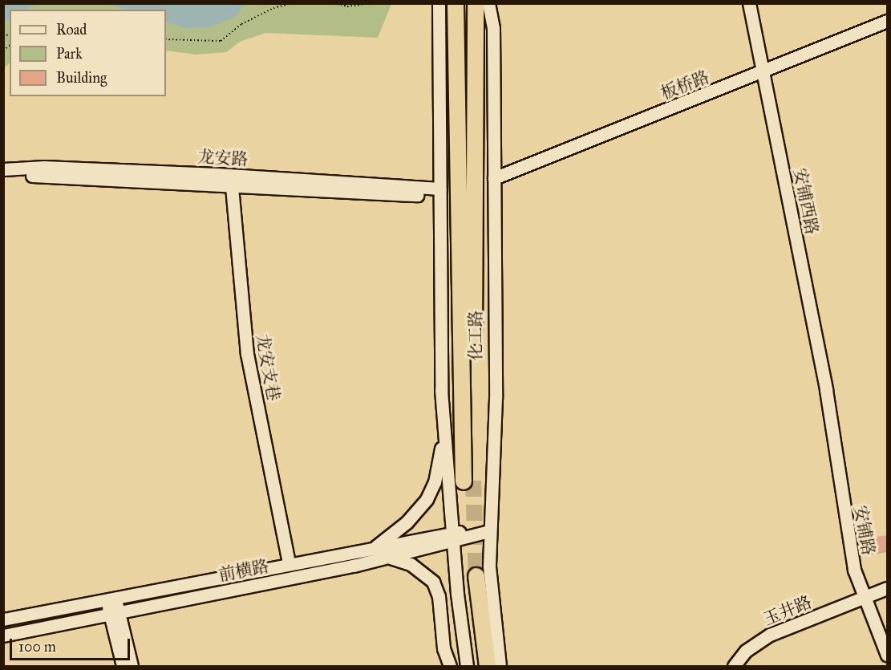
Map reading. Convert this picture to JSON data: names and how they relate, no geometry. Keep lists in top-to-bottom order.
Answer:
{
  "streets": {
    "highway": ["化工路"],
    "main road": [
      "板桥路",
      "龙安路",
      "安铺西路",
      "龙安支巷",
      "安铺路",
      "前横路",
      "玉井路"
    ]
  },
  "crossings": [
    ["板桥路", "安铺西路"],
    ["板桥路", "化工路"],
    ["龙安路", "龙安支巷"],
    ["安铺西路", "安铺路"],
    ["化工路", "前横路"],
    ["龙安支巷", "前横路"],
    ["安铺路", "玉井路"]
  ],
  "legend": ["Road", "Park", "Building"],
  "scale_bar": "100 m"
}
